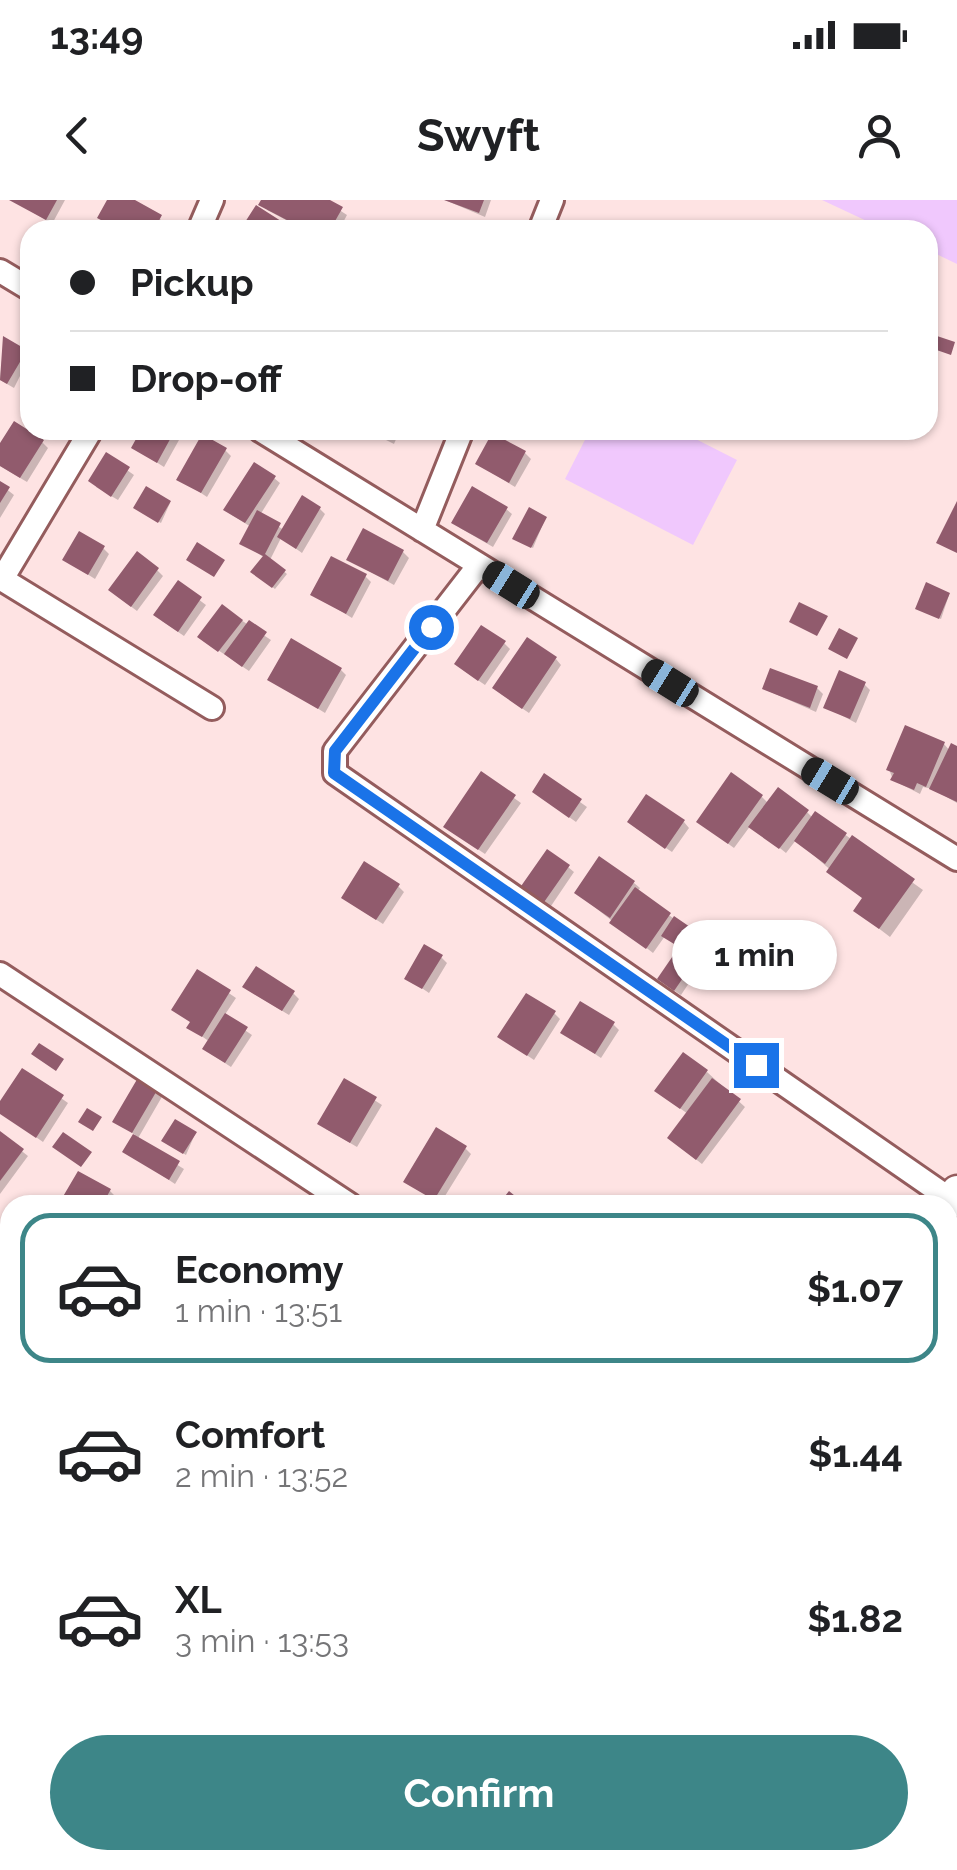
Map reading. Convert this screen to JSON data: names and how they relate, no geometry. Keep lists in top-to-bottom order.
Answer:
{
  "page": {
    "status": "13:49",
    "header": "Swyft",
    "banner": ["Pickup", "Drop-off"],
    "bubble": "1 min",
    "list": [
      {
        "name": "Economy",
        "note": "1 min · 13:51",
        "value": "$1.07"
      },
      {
        "name": "Comfort",
        "note": "2 min · 13:52",
        "value": "$1.44"
      },
      {
        "name": "XL",
        "note": "3 min · 13:53",
        "value": "$1.82"
      }
    ],
    "buttons": "Confirm"
  }
}
